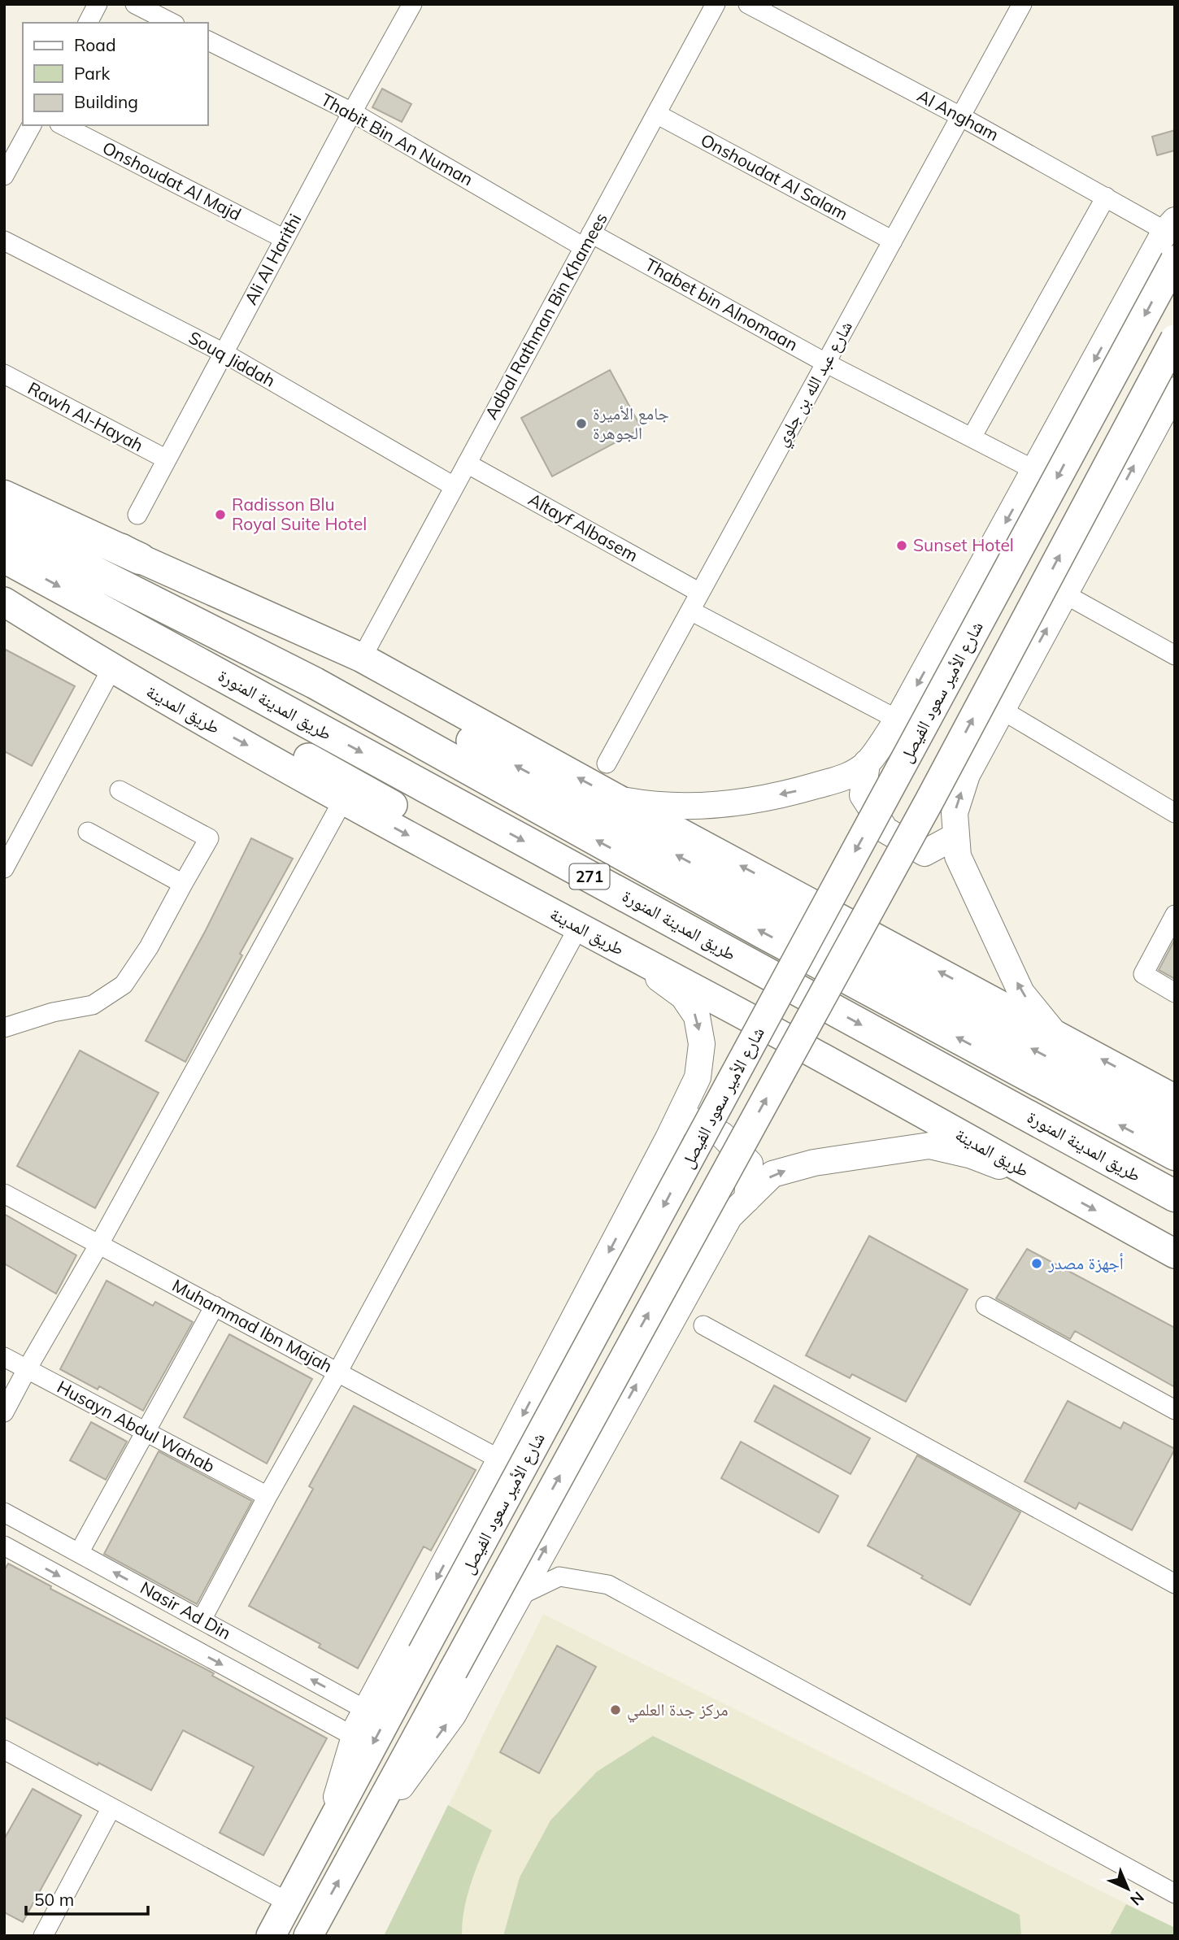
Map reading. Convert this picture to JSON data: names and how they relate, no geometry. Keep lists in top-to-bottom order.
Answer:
{
  "streets": {
    "highway": ["طريق المدينة المنورة", "271"],
    "main road": ["شارع الأمير سعود الفيصل", "طريق المدينة"],
    "street": [
      "Al Angham",
      "Thabit Bin An Numan",
      "Onshoudat Al Salam",
      "Onshoudat Al Majd",
      "Ali Al Harithi",
      "Thabet bin Alnomaan",
      "Adbal Rathman Bin Khamees",
      "Souq Jiddah",
      "شارع عبد الله بن جلوي",
      "Rawh Al-Hayah",
      "Altayf Albasem",
      "Muhammad Ibn Majah",
      "Husayn Abdul Wahab",
      "Nasir Ad Din"
    ]
  },
  "crossings": [
    ["Al Angham", "شارع عبد الله بن جلوي"],
    ["Thabit Bin An Numan", "Ali Al Harithi"],
    ["Thabit Bin An Numan", "Thabet bin Alnomaan"],
    ["Thabit Bin An Numan", "Adbal Rathman Bin Khamees"],
    ["Onshoudat Al Salam", "Adbal Rathman Bin Khamees"],
    ["Onshoudat Al Salam", "شارع عبد الله بن جلوي"],
    ["Onshoudat Al Majd", "Ali Al Harithi"],
    ["Ali Al Harithi", "Souq Jiddah"],
    ["Ali Al Harithi", "Rawh Al-Hayah"],
    ["Thabet bin Alnomaan", "Adbal Rathman Bin Khamees"],
    ["Thabet bin Alnomaan", "شارع عبد الله بن جلوي"],
    ["Adbal Rathman Bin Khamees", "Souq Jiddah"],
    ["Adbal Rathman Bin Khamees", "Altayf Albasem"],
    ["شارع عبد الله بن جلوي", "Altayf Albasem"],
    ["شارع الأمير سعود الفيصل", "طريق المدينة"]
  ],
  "places": [
    "جامع الأميرة الجوهرة",
    "Radisson Blu Royal Suite Hotel",
    "Sunset Hotel",
    "أجهزة مصدر",
    "مركز جدة العلمي"
  ],
  "legend": ["Road", "Park", "Building"],
  "scale_bar": "50 m",
  "north": "bottom right"
}
